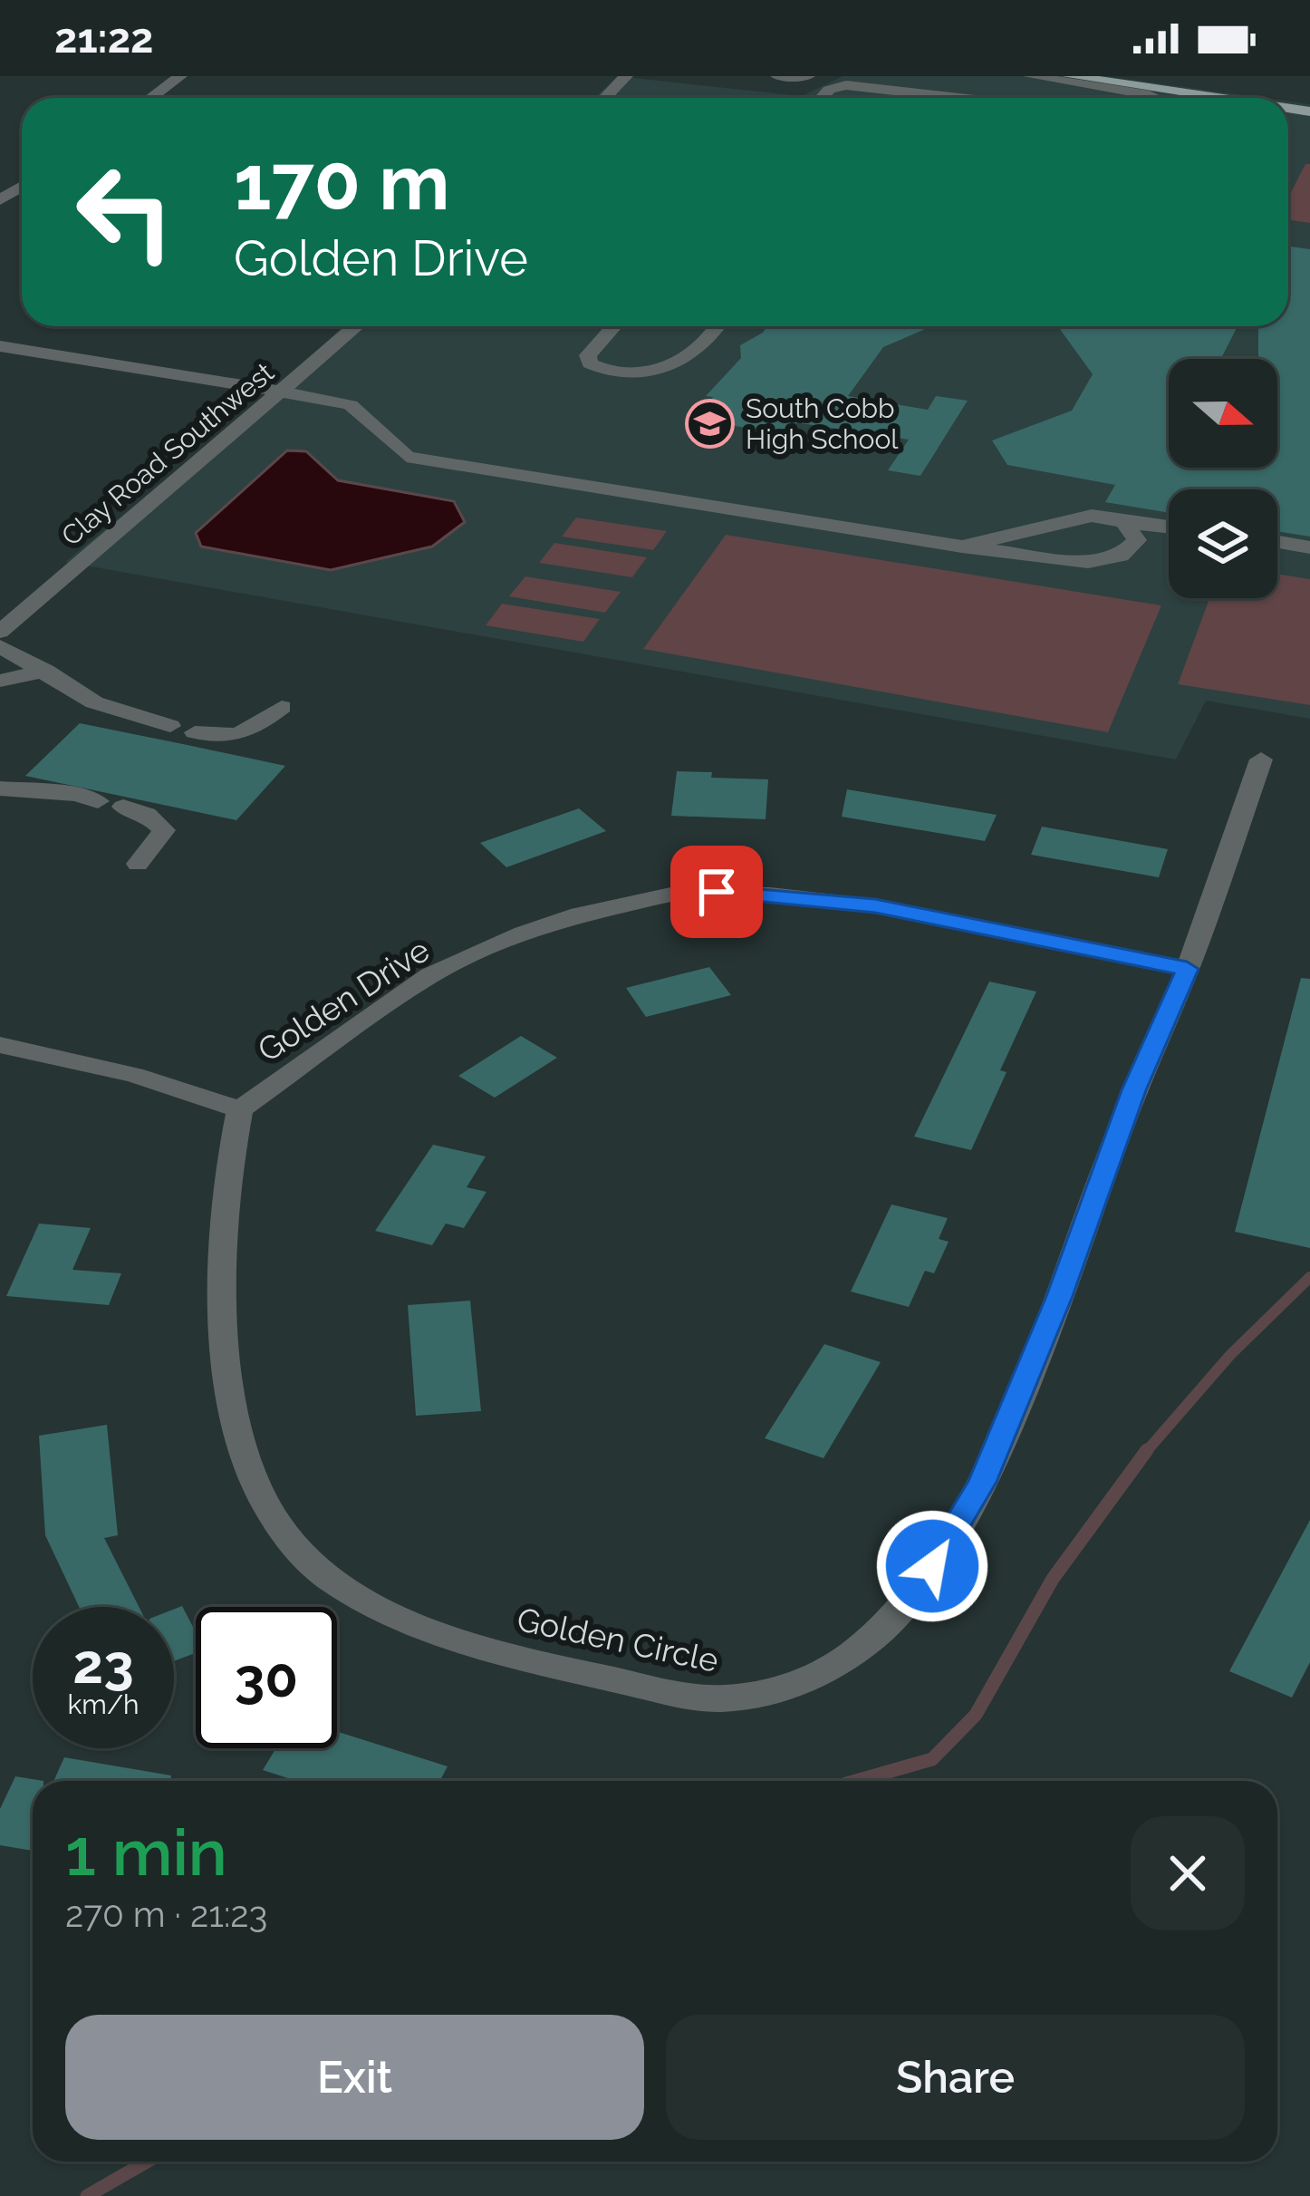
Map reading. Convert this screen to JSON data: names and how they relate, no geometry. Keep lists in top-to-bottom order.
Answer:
{
  "streets": {
    "street": ["Clay Road Southwest", "Golden Drive", "Golden Circle"]
  },
  "crossings": [
    ["Golden Drive", "Golden Circle"]
  ],
  "places": {
    "school or university": ["South Cobb High School"]
  },
  "north": "right",
  "page": {
    "status": "21:22",
    "turn": ["170 m", "Golden Drive"],
    "speed": "23 km/h",
    "limit": "30",
    "heading": ["1 min", "270 m · 21:23"],
    "buttons": ["Exit", "Share"]
  }
}
